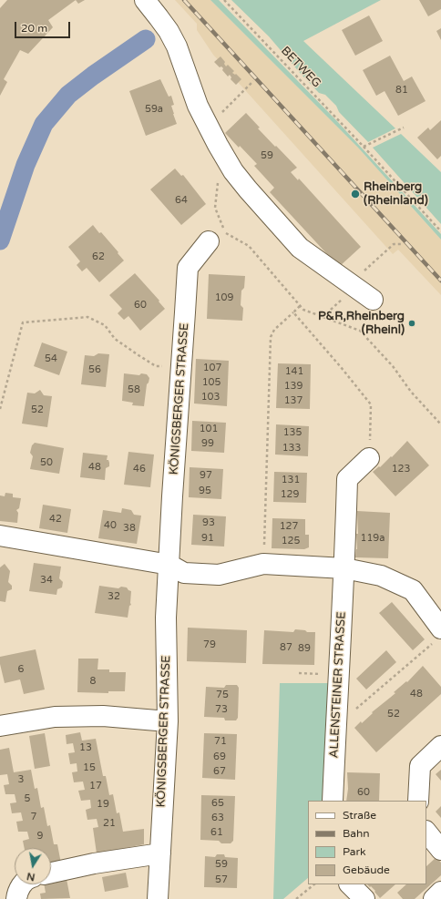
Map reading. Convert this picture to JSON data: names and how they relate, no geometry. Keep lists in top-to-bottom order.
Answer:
{
  "streets": {
    "street": ["KÖNIGSBERGER STRASSE", "ALLENSTEINER STRASSE"],
    "path": ["BETWEG"]
  },
  "places": ["Rheinberg (Rheinland)", "P&R,Rheinberg (Rheinl)"],
  "house_numbers": [
    "81",
    "59a",
    "59",
    "64",
    "62",
    "109",
    "60",
    "54",
    "107",
    "56",
    "141",
    "105",
    "139",
    "58",
    "103",
    "137",
    "52",
    "101",
    "135",
    "99",
    "133",
    "50",
    "48",
    "46",
    "123",
    "97",
    "131",
    "95",
    "129",
    "42",
    "93",
    "40",
    "127",
    "38",
    "91",
    "119a",
    "125",
    "34",
    "32",
    "79",
    "87",
    "89",
    "6",
    "8",
    "48",
    "75",
    "73",
    "52",
    "71",
    "13",
    "69",
    "15",
    "67",
    "3",
    "17",
    "60",
    "5",
    "65",
    "19",
    "7",
    "63",
    "21",
    "61",
    "9",
    "59",
    "57"
  ],
  "legend": [
    "Straße",
    "Bahn",
    "Park",
    "Gebäude"
  ],
  "scale_bar": "20 m",
  "north": "bottom"
}
